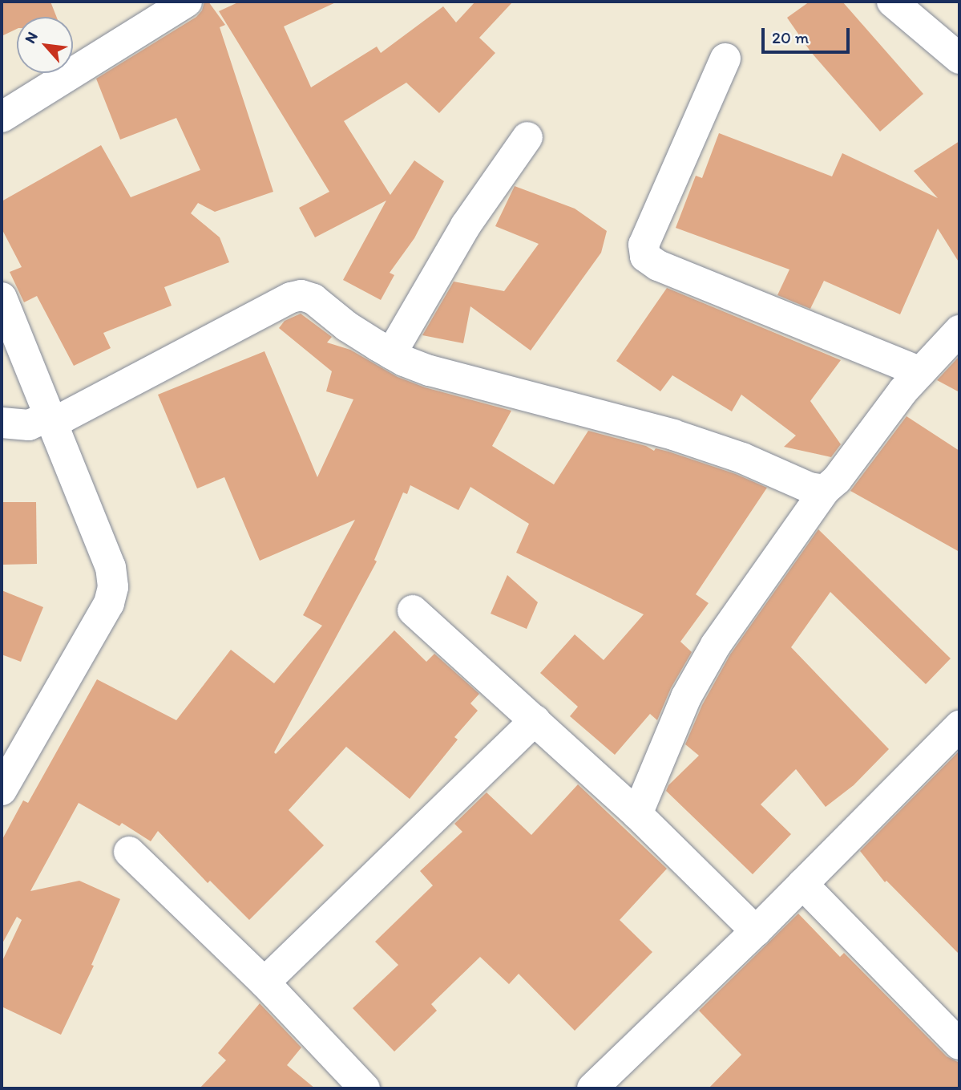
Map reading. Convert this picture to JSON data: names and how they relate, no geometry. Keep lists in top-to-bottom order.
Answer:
{
  "scale_bar": "20 m",
  "north": "top left"
}
